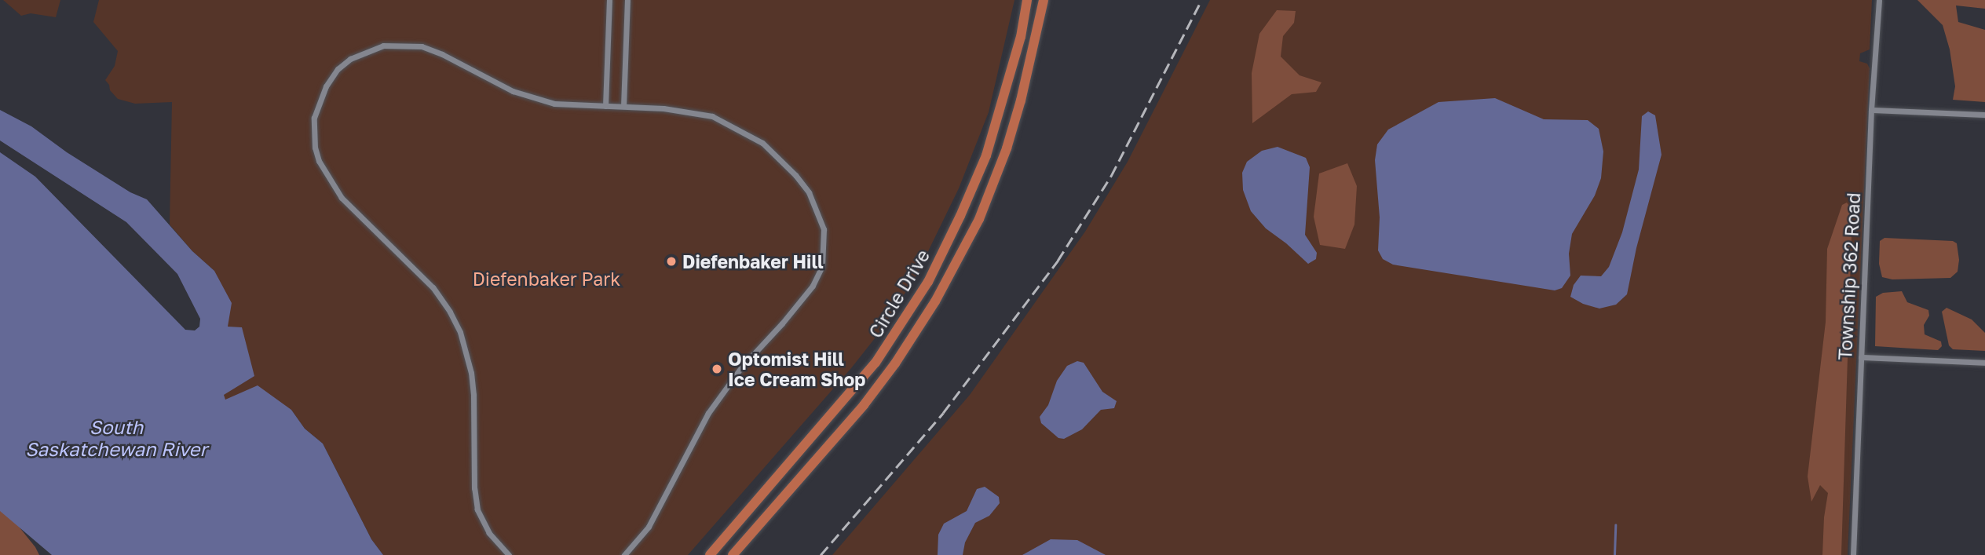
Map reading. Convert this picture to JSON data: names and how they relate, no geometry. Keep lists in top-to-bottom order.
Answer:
{
  "streets": {
    "highway": ["Circle Drive"],
    "street": ["Township 362 Road"]
  },
  "water": ["South Saskatchewan River"],
  "parks": ["Diefenbaker Park"],
  "places": ["Diefenbaker Hill", "Optomist Hill Ice Cream Shop"]
}
